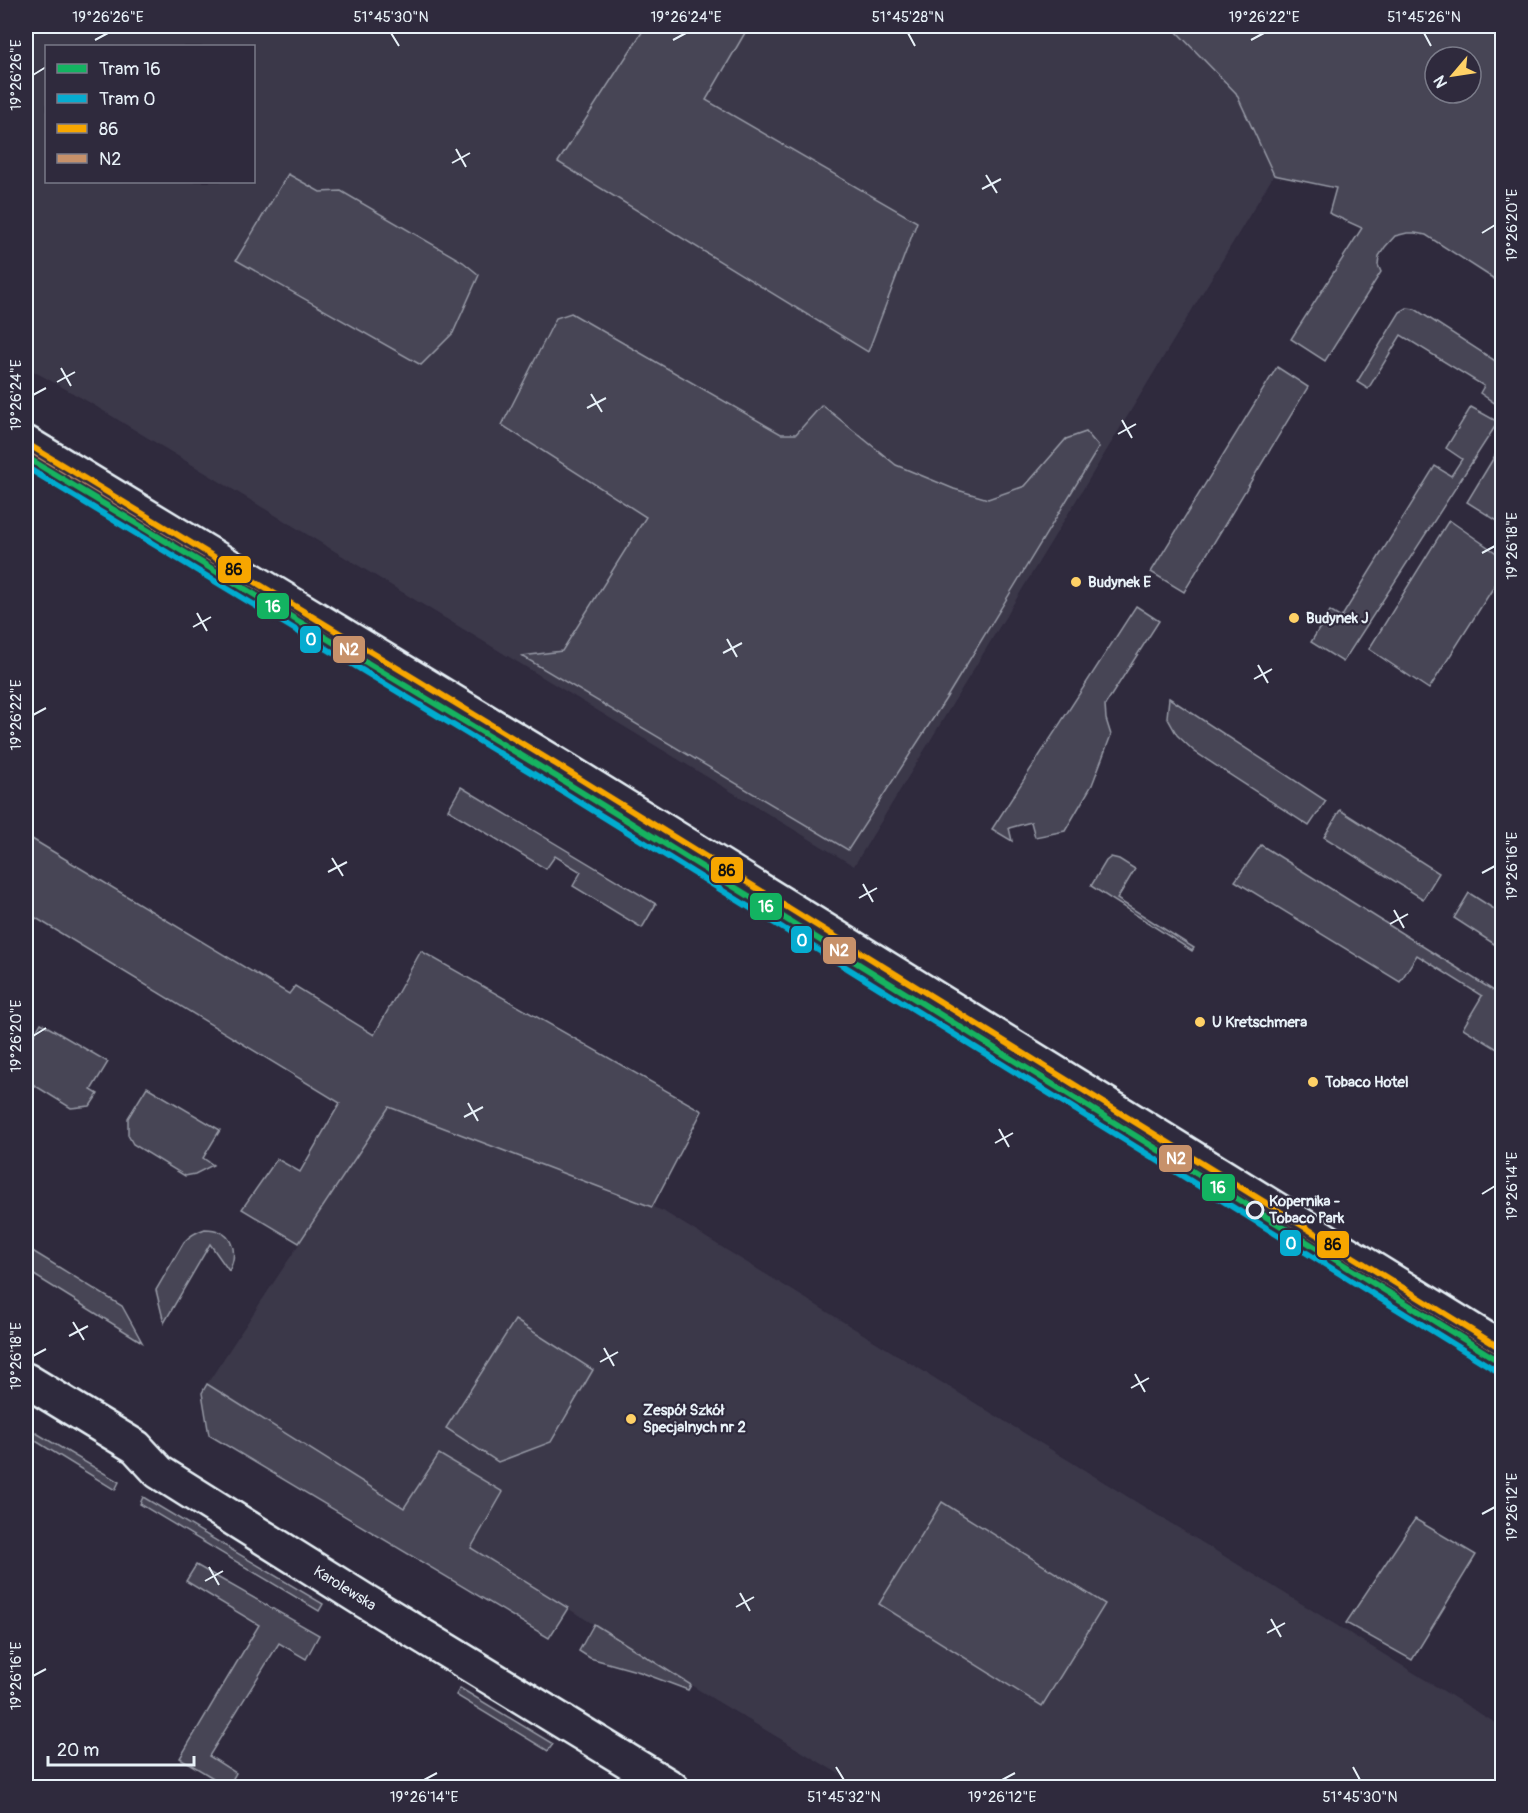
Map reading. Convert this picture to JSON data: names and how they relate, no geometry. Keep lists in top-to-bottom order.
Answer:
{
  "streets": {
    "street": ["Karolewska"]
  },
  "places": [
    "Budynek E",
    "Budynek J",
    "U Kretschmera",
    "Tobaco Hotel",
    "Kopernika - Tobaco Park",
    "Zespół Szkół Specjalnych nr 2"
  ],
  "lines": [
    "transit line 86",
    "transit line N2",
    "tram line 16",
    "tram line 0"
  ],
  "legend": [
    "Tram 16",
    "Tram 0",
    "86",
    "N2"
  ],
  "scale_bar": "20 m",
  "north": "bottom left",
  "coordinates": [
    "19°26'26\"E",
    "51°45'30\"N",
    "19°26'24\"E",
    "51°45'28\"N",
    "19°26'22\"E",
    "51°45'26\"N",
    "19°26'20\"E",
    "19°26'18\"E",
    "19°26'16\"E",
    "19°26'14\"E",
    "19°26'12\"E",
    "51°45'32\"N"
  ]
}
